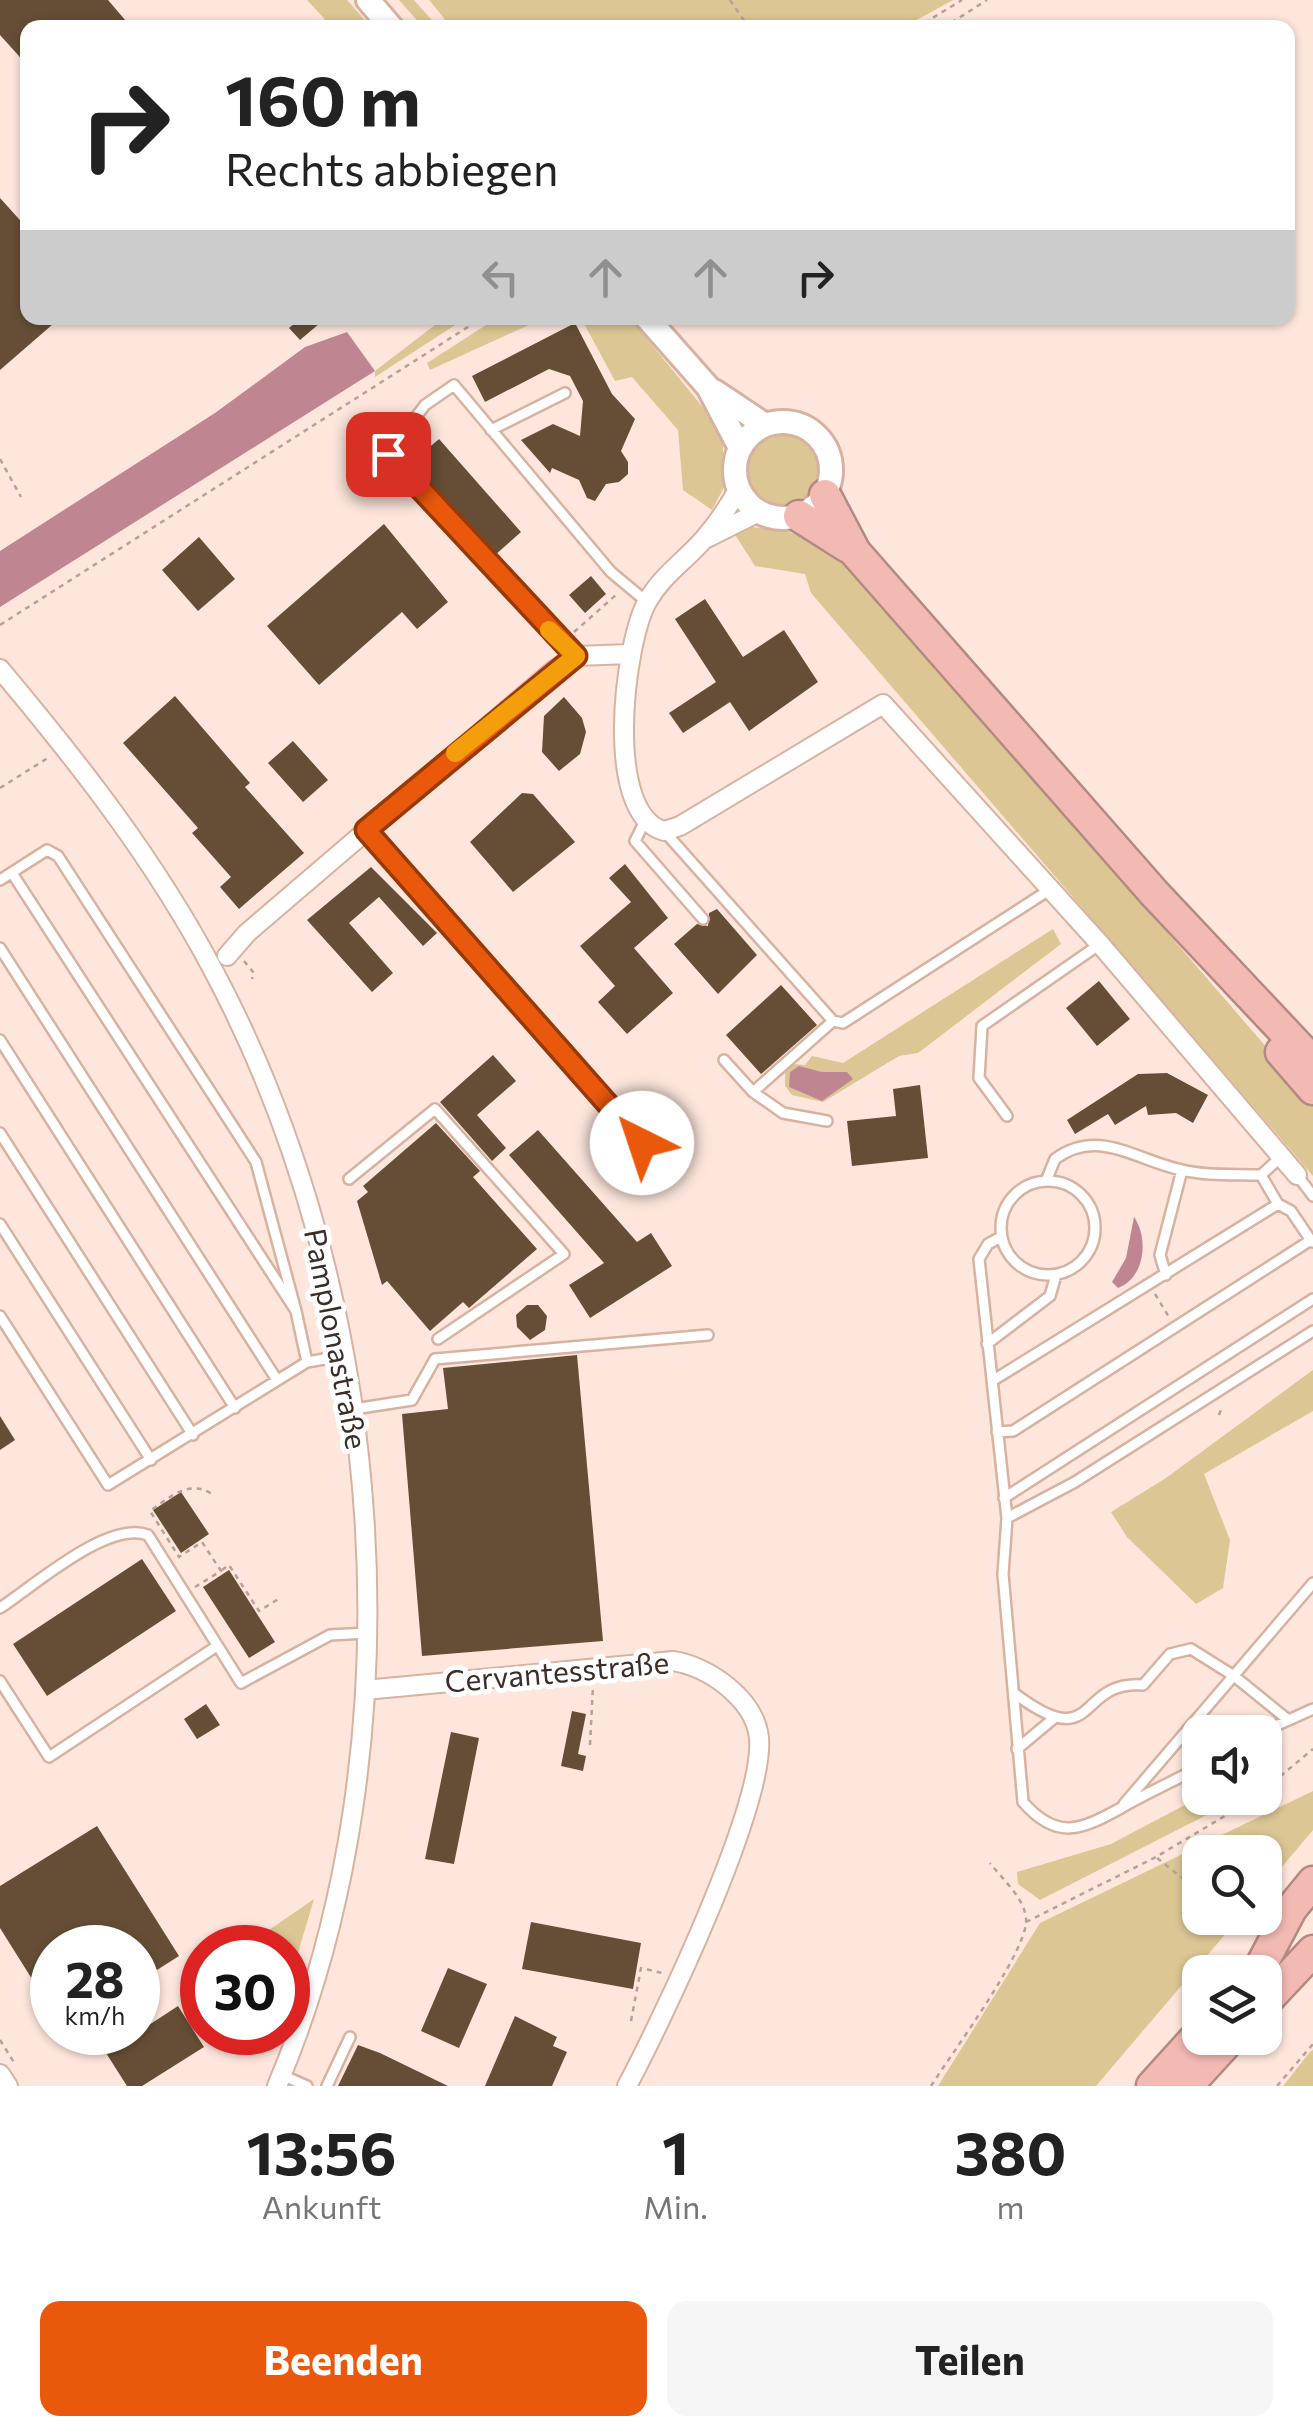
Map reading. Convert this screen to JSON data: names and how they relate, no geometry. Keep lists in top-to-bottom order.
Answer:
{
  "streets": {
    "street": ["Pamplonastraße", "Cervantesstraße"]
  },
  "crossings": [
    ["Pamplonastraße", "Cervantesstraße"]
  ],
  "page": {
    "turn": ["160 m", "Rechts abbiegen"],
    "speed": "28 km/h",
    "limit": "30",
    "eta": [
      "13:56",
      "Ankunft",
      "1",
      "Min.",
      "380",
      "m"
    ],
    "buttons": ["Beenden", "Teilen"]
  }
}
